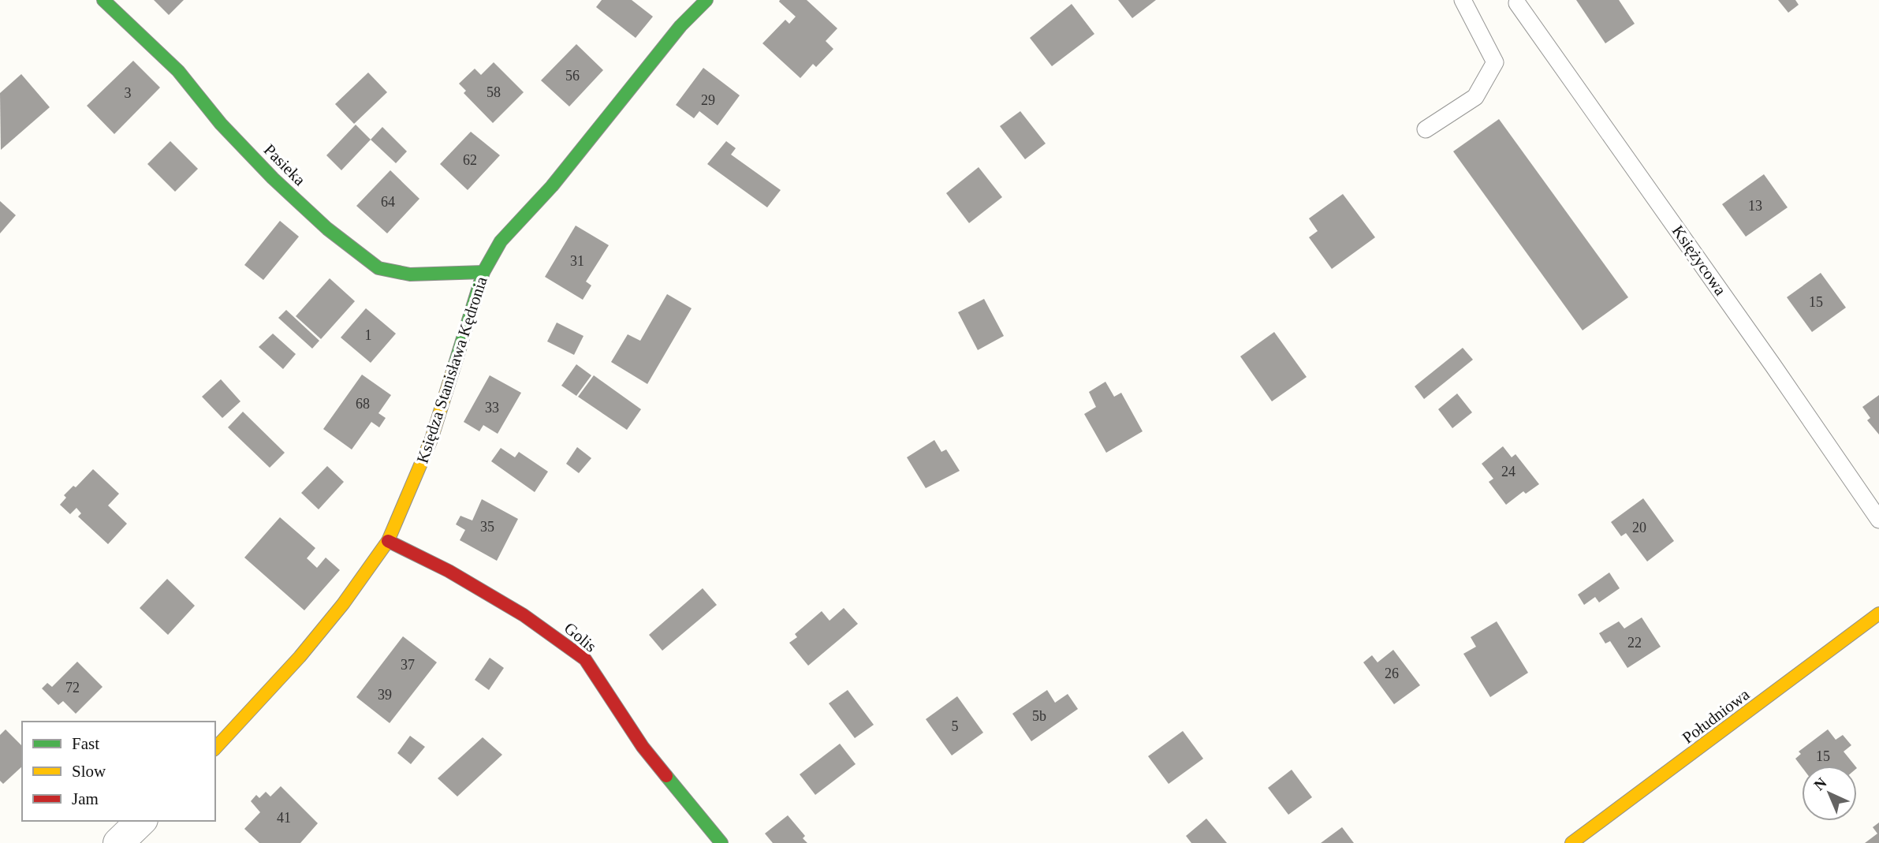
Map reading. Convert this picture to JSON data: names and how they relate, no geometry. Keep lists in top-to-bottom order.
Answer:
{
  "streets": {
    "street": [
      "Pasieka",
      "Księdza Stanisława Kędronia",
      "Golis",
      "Południowa"
    ],
    "lane": ["Księżycowa"]
  },
  "crossings": [
    ["Pasieka", "Księdza Stanisława Kędronia"],
    ["Księdza Stanisława Kędronia", "Golis"]
  ],
  "house_numbers": [
    "56",
    "58",
    "3",
    "29",
    "62",
    "64",
    "13",
    "31",
    "15",
    "1",
    "68",
    "33",
    "24",
    "35",
    "20",
    "22",
    "37",
    "26",
    "72",
    "39",
    "5b",
    "5",
    "15",
    "41"
  ],
  "legend": ["Fast", "Slow", "Jam"],
  "north": "top left"
}
